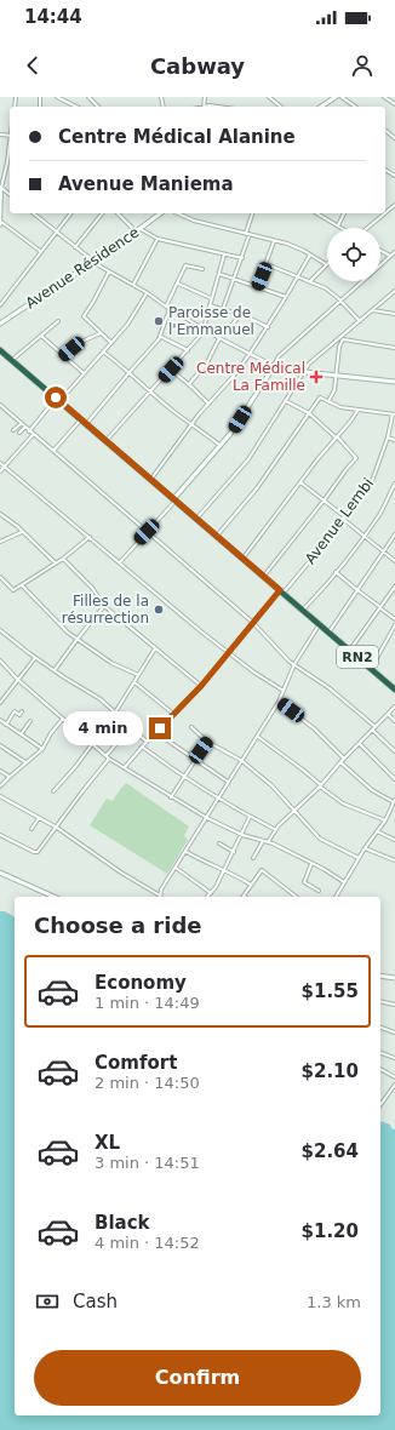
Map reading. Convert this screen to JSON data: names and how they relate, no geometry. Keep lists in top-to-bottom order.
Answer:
{
  "streets": {
    "highway": ["RN2"],
    "main road": ["Avenue Résidence"],
    "street": ["Avenue Lembi"]
  },
  "crossings": [
    ["Avenue Lembi", "RN2"]
  ],
  "places": {
    "other": ["Paroisse de l'Emmanuel", "Filles de la résurrection"],
    "health": ["Centre Médical La Famille"]
  },
  "page": {
    "status": "14:44",
    "header": "Cabway",
    "banner": ["Centre Médical Alanine", "Avenue Maniema"],
    "bubble": "4 min",
    "heading": "Choose a ride",
    "list": [
      {
        "name": "Economy",
        "note": "1 min · 14:49",
        "value": "$1.55"
      },
      {
        "name": "Comfort",
        "note": "2 min · 14:50",
        "value": "$2.10"
      },
      {
        "name": "XL",
        "note": "3 min · 14:51",
        "value": "$2.64"
      },
      {
        "name": "Black",
        "note": "4 min · 14:52",
        "value": "$1.20"
      }
    ],
    "pay": ["Cash", "1.3 km"],
    "buttons": "Confirm"
  }
}
